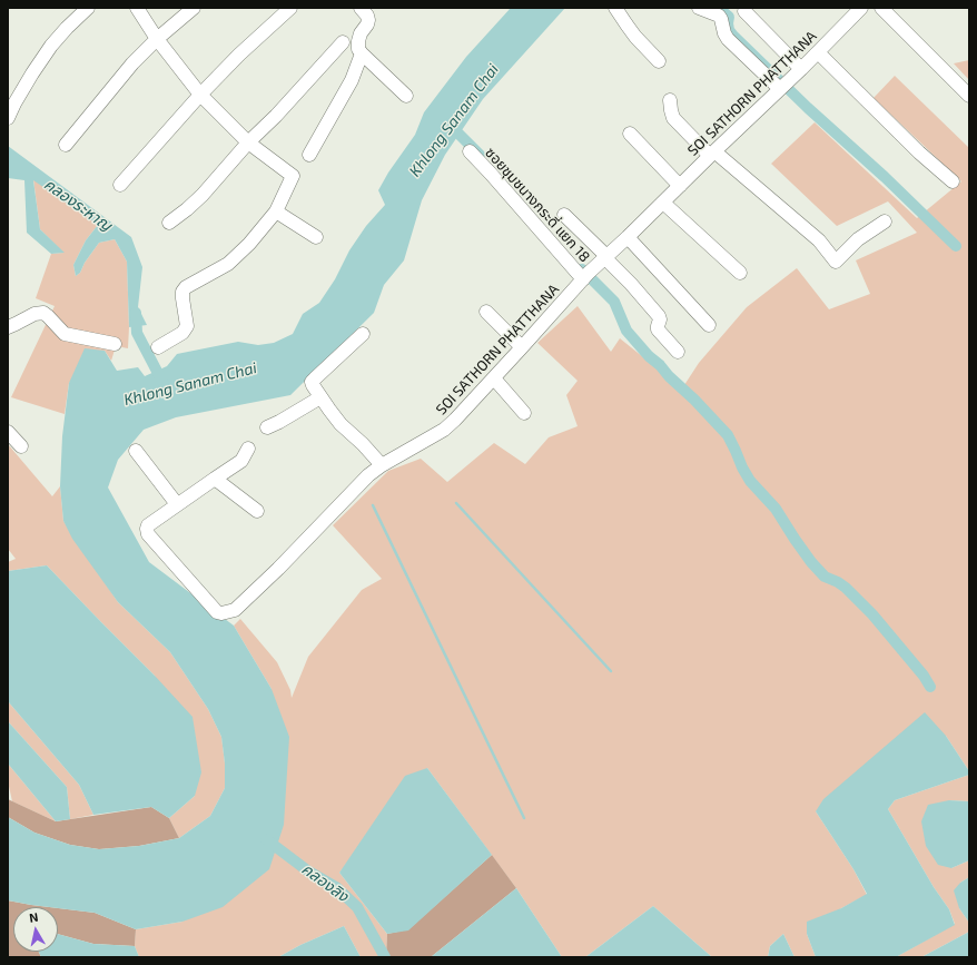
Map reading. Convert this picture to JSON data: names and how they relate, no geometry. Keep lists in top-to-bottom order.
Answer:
{
  "streets": {
    "street": ["SOI SATHORN PHATTHANA", "ซอยชุมชนางกระดี่ แยก 18"]
  },
  "crossings": [
    ["SOI SATHORN PHATTHANA", "ซอยชุมชนางกระดี่ แยก 18"]
  ],
  "water": ["Khlong Sanam Chai", "คลองระหาญ", "คลองลิง"],
  "north": "top"
}
